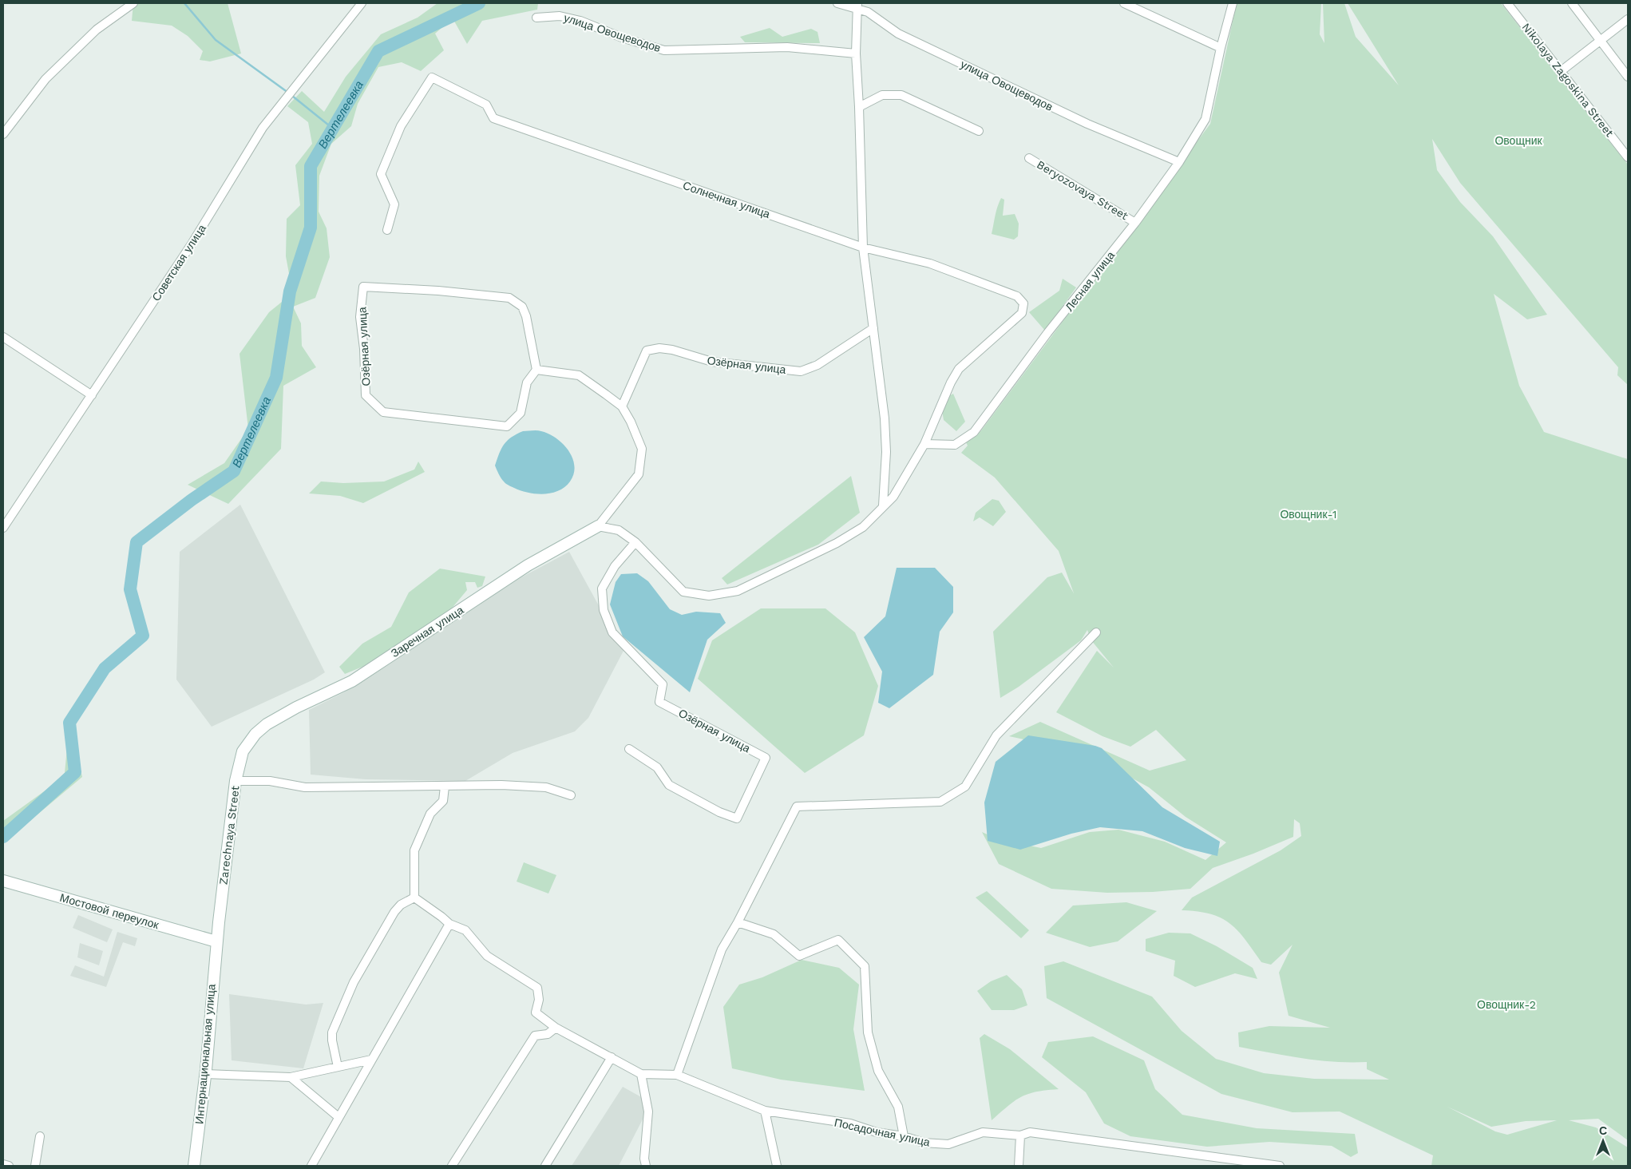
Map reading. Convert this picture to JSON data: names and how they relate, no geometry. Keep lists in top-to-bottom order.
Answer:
{
  "streets": {
    "street": [
      "улица Овощеводов",
      "Nikolaya Zagoskina Street",
      "Beryozovaya Street",
      "Солнечная улица",
      "Советская улица",
      "Лесная улица",
      "Озёрная улица",
      "Заречная улица",
      "Zarechnaya Street",
      "Мостовой переулок",
      "Интернациональная улица",
      "Посадочная улица"
    ]
  },
  "crossings": [
    ["улица Овощеводов", "Лесная улица"],
    ["Beryozovaya Street", "Лесная улица"],
    ["Солнечная улица", "Лесная улица"],
    ["Заречная улица", "Zarechnaya Street"],
    ["Zarechnaya Street", "Мостовой переулок"],
    ["Zarechnaya Street", "Интернациональная улица"],
    ["Мостовой переулок", "Интернациональная улица"]
  ],
  "water": ["Вертелеевка"],
  "parks": ["Овощник", "Овощник-1", "Овощник-2"],
  "north": "top"
}
